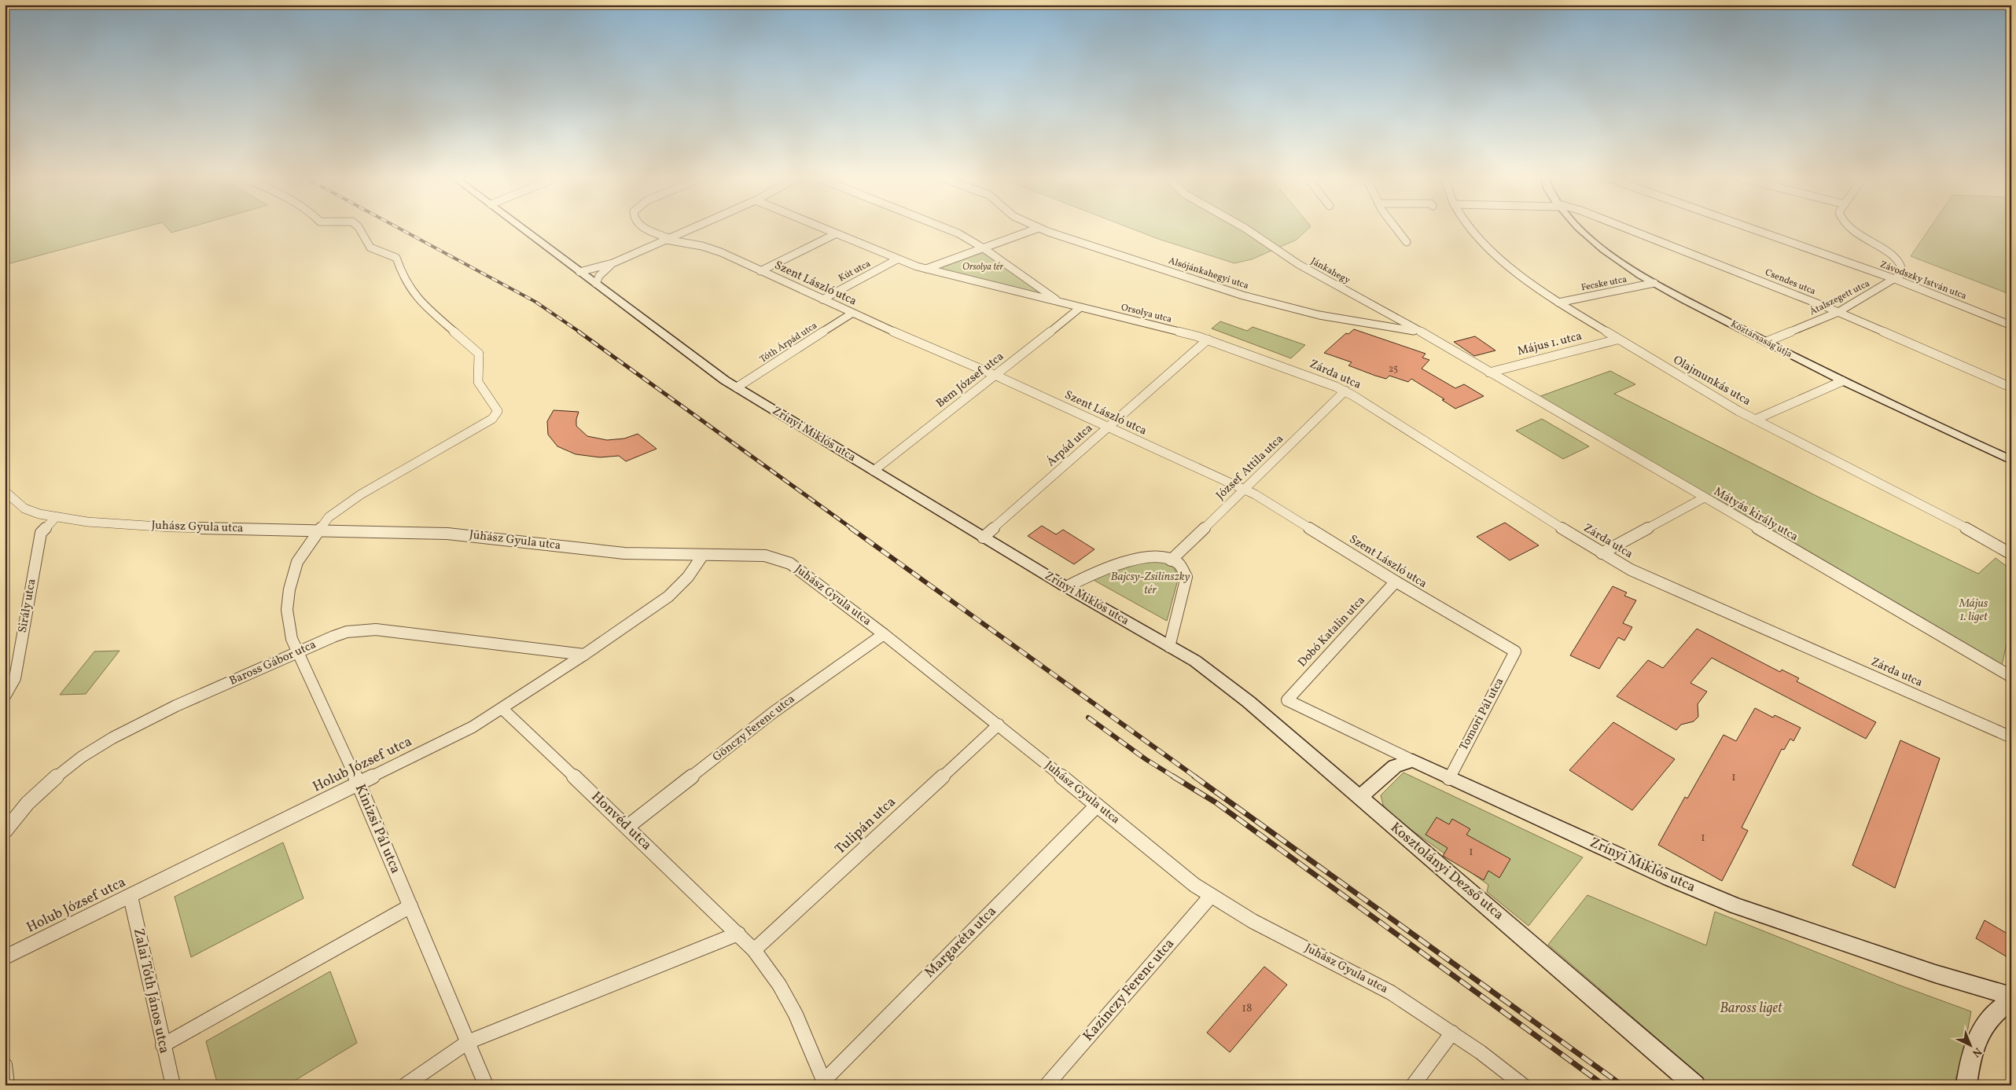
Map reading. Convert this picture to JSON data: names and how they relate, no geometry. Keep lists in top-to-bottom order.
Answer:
{
  "streets": {
    "main road": ["Köztársaság útja", "Zrínyi Miklós utca", "Kosztolányi Dezső utca"],
    "street": [
      "Kút utca",
      "Jánkahegy",
      "Alsójánkahegyi utca",
      "Závodszky István utca",
      "Csendes utca",
      "Szent László utca",
      "Fecske utca",
      "Átalszegett utca",
      "Orsolya utca",
      "Tóth Árpád utca",
      "Május 1. utca",
      "Zárda utca",
      "Bem József utca",
      "Olajmunkás utca",
      "Árpád utca",
      "József Attila utca",
      "Mátyás király utca",
      "Juhász Gyula utca",
      "Sirály utca",
      "Dobó Katalin utca",
      "Baross Gábor utca",
      "Tomori Pál utca",
      "Gönczy Ferenc utca",
      "Holub József utca",
      "Honvéd utca",
      "Tulipán utca",
      "Kinizsi Pál utca",
      "Margaréta utca",
      "Kazinczy Ferenc utca",
      "Zalai Tóth János utca"
    ]
  },
  "crossings": [
    ["Kút utca", "Szent László utca"],
    ["Jánkahegy", "Alsójánkahegyi utca"],
    ["Jánkahegy", "Mátyás király utca"],
    ["Alsójánkahegyi utca", "Mátyás király utca"],
    ["Závodszky István utca", "Átalszegett utca"],
    ["Csendes utca", "Átalszegett utca"],
    ["Szent László utca", "Tóth Árpád utca"],
    ["Szent László utca", "Bem József utca"],
    ["Szent László utca", "Árpád utca"],
    ["Szent László utca", "József Attila utca"],
    ["Szent László utca", "Dobó Katalin utca"],
    ["Szent László utca", "Tomori Pál utca"],
    ["Fecske utca", "Köztársaság útja"],
    ["Fecske utca", "Olajmunkás utca"],
    ["Átalszegett utca", "Köztársaság útja"],
    ["Orsolya utca", "Zárda utca"],
    ["Orsolya utca", "Bem József utca"],
    ["Orsolya utca", "Árpád utca"],
    ["Tóth Árpád utca", "Zrínyi Miklós utca"],
    ["Május 1. utca", "Olajmunkás utca"],
    ["Május 1. utca", "Mátyás király utca"],
    ["Zárda utca", "Árpád utca"],
    ["Zárda utca", "József Attila utca"],
    ["Bem József utca", "Zrínyi Miklós utca"],
    ["Zrínyi Miklós utca", "Árpád utca"],
    ["Zrínyi Miklós utca", "Dobó Katalin utca"],
    ["Zrínyi Miklós utca", "Tomori Pál utca"],
    ["Zrínyi Miklós utca", "Kosztolányi Dezső utca"],
    ["Juhász Gyula utca", "Sirály utca"],
    ["Juhász Gyula utca", "Gönczy Ferenc utca"],
    ["Juhász Gyula utca", "Holub József utca"],
    ["Juhász Gyula utca", "Tulipán utca"],
    ["Juhász Gyula utca", "Kinizsi Pál utca"],
    ["Juhász Gyula utca", "Margaréta utca"],
    ["Juhász Gyula utca", "Kazinczy Ferenc utca"],
    ["Baross Gábor utca", "Holub József utca"],
    ["Baross Gábor utca", "Kinizsi Pál utca"],
    ["Gönczy Ferenc utca", "Honvéd utca"],
    ["Holub József utca", "Honvéd utca"],
    ["Holub József utca", "Kinizsi Pál utca"],
    ["Holub József utca", "Zalai Tóth János utca"],
    ["Honvéd utca", "Tulipán utca"],
    ["Honvéd utca", "Margaréta utca"]
  ],
  "parks": [
    "Orsolya tér",
    "Bajcsy-Zsilinszky tér",
    "Május 1. liget",
    "Baross liget"
  ],
  "house_numbers": [
    "25",
    "1",
    "1",
    "1",
    "18"
  ],
  "north": "bottom right"
}
